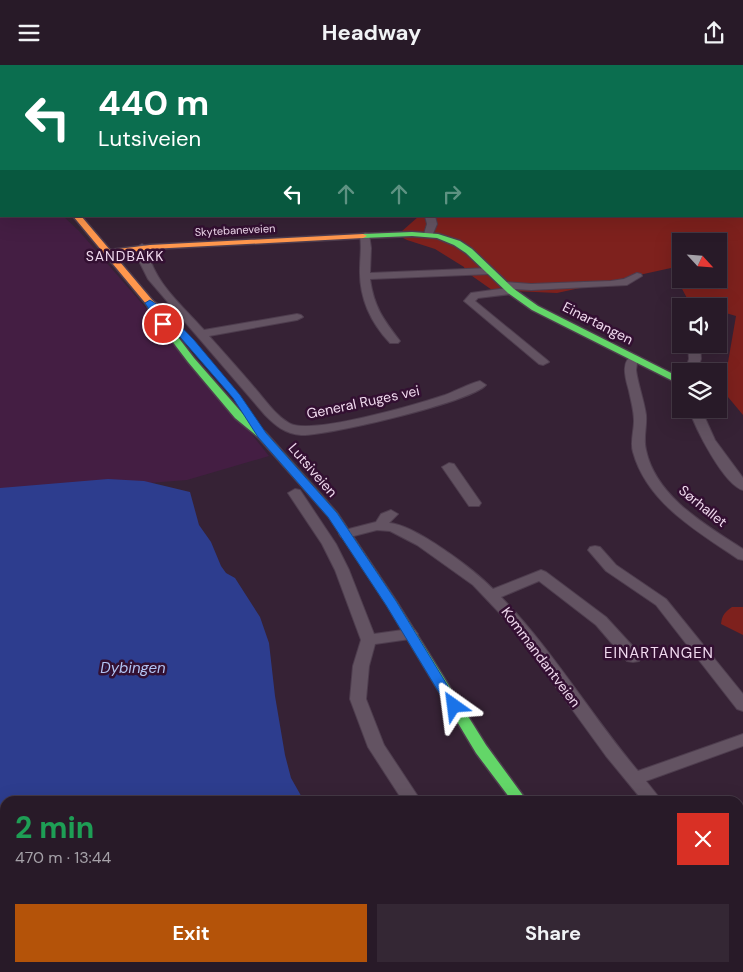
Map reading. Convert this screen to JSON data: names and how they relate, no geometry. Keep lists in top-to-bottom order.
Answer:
{
  "streets": {
    "main road": ["Skytebaneveien", "Einartangen", "Lutsiveien"],
    "street": ["General Ruges vei", "Sørhallet", "Kommandantveien"]
  },
  "crossings": [
    ["Skytebaneveien", "Einartangen"],
    ["Skytebaneveien", "General Ruges vei"],
    ["Skytebaneveien", "Lutsiveien"],
    ["Einartangen", "Sørhallet"],
    ["Lutsiveien", "Kommandantveien"]
  ],
  "districts": ["SANDBAKK", "EINARTANGEN"],
  "water": ["Dybingen"],
  "north": "bottom right",
  "page": {
    "header": "Headway",
    "turn": ["440 m", "Lutsiveien"],
    "heading": ["2 min", "470 m · 13:44"],
    "buttons": ["Exit", "Share"]
  }
}
